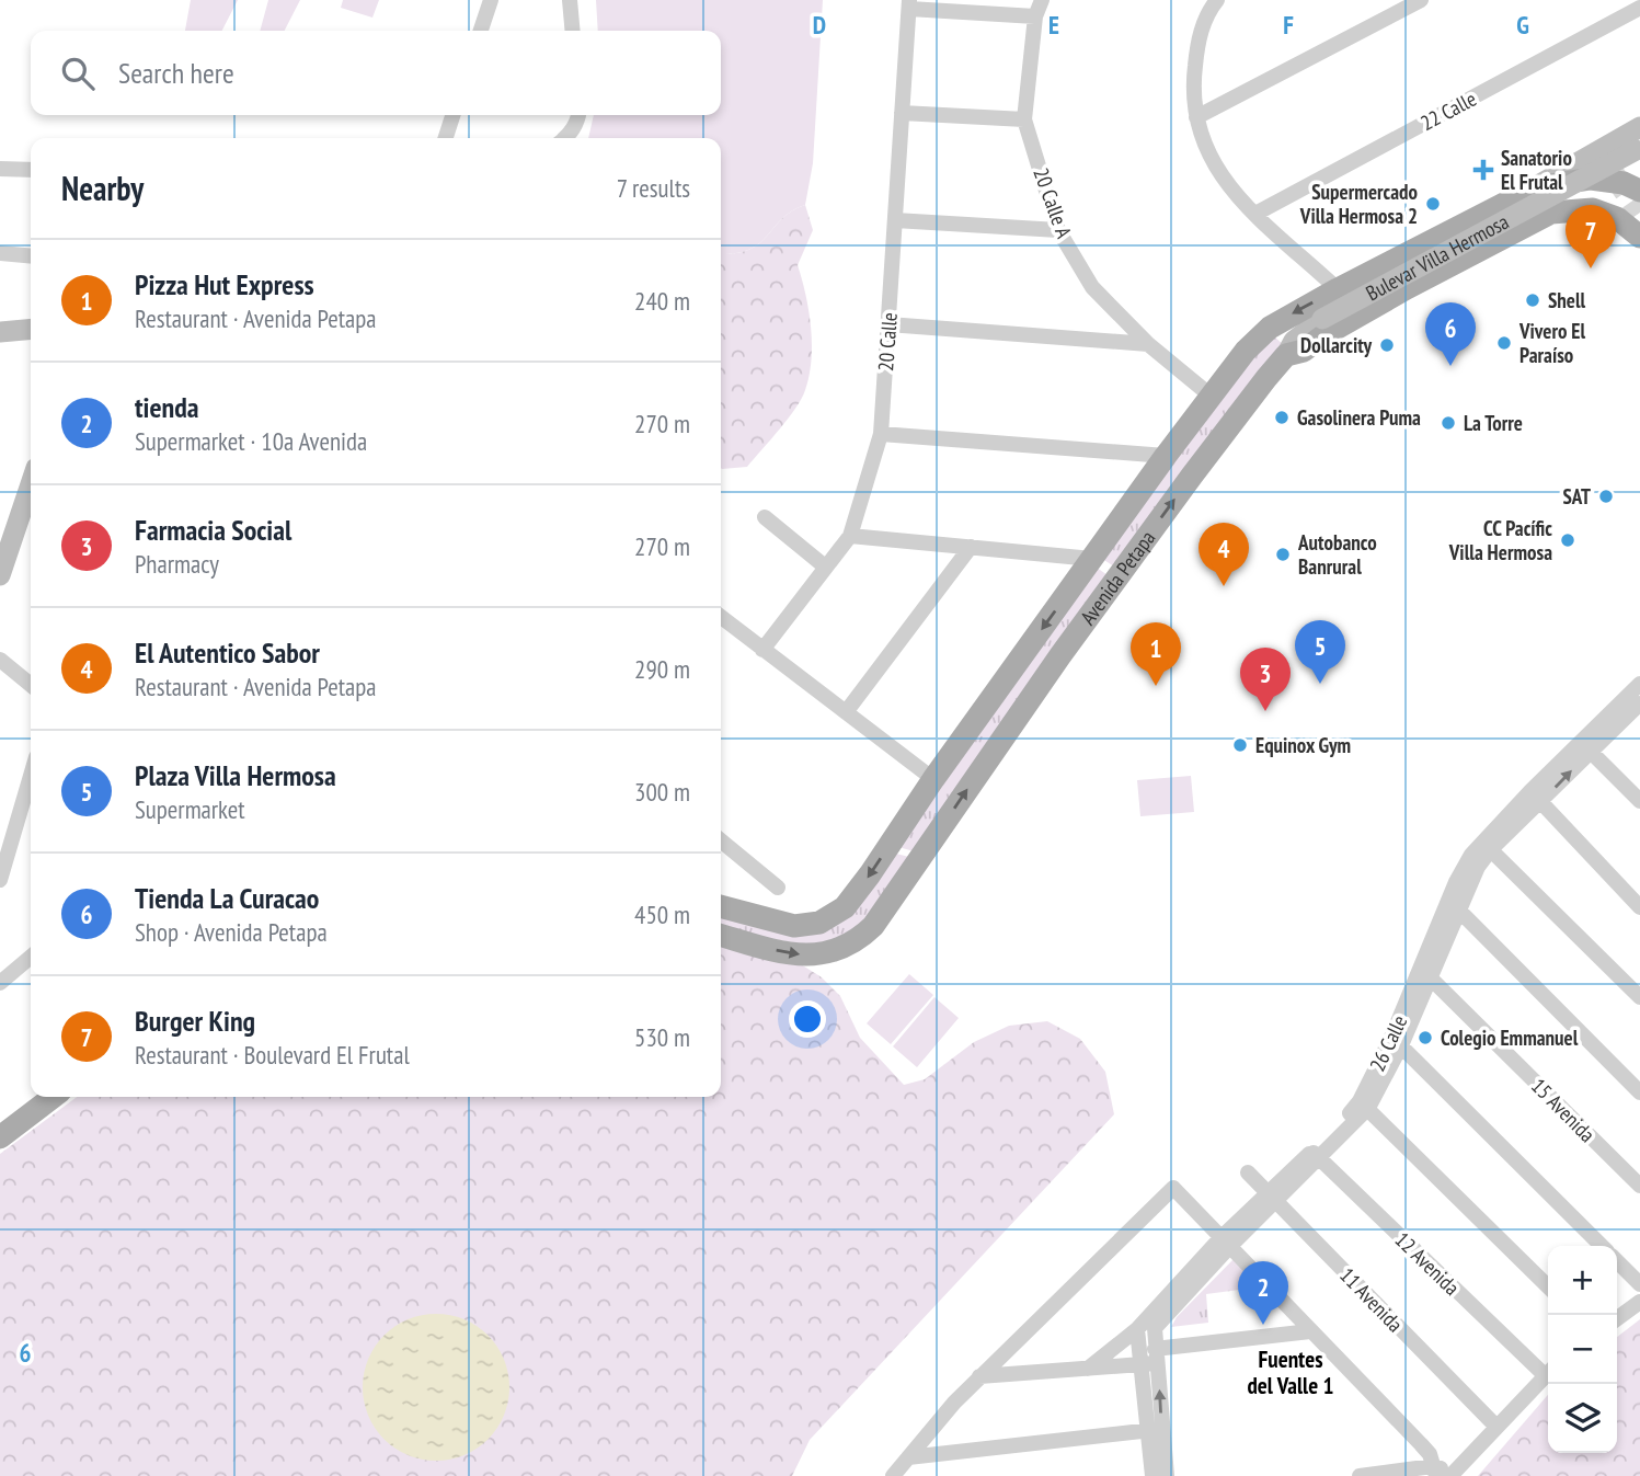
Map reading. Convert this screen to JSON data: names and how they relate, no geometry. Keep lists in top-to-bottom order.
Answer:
{
  "streets": {
    "main road": ["Bulevar Villa Hermosa", "Avenida Petapa"],
    "street": [
      "22 Calle",
      "20 Calle A",
      "20 Calle",
      "26 Calle",
      "15 Avenida",
      "12 Avenida",
      "11 Avenida"
    ]
  },
  "crossings": [
    ["20 Calle A", "Avenida Petapa"],
    ["Bulevar Villa Hermosa", "Avenida Petapa"],
    ["26 Calle", "15 Avenida"],
    ["26 Calle", "12 Avenida"],
    ["26 Calle", "11 Avenida"]
  ],
  "districts": ["Fuentes del Valle 1"],
  "places": {
    "health": ["Sanatorio El Frutal"],
    "other": [
      "Supermercado Villa Hermosa 2",
      "Shell",
      "Vivero El Paraíso",
      "Dollarcity",
      "Gasolinera Puma",
      "La Torre",
      "SAT",
      "CC Pacífic Villa Hermosa",
      "Autobanco Banrural",
      "Equinox Gym",
      "Colegio Emmanuel"
    ]
  },
  "page": {
    "search": "Search here",
    "heading": ["Nearby", "7 results"],
    "pins": [
      "7",
      "6",
      "4",
      "5",
      "1",
      "3",
      "2"
    ],
    "list": [
      {
        "mark": "1",
        "name": "Pizza Hut Express",
        "note": "Restaurant · Avenida Petapa",
        "value": "240 m"
      },
      {
        "mark": "2",
        "name": "tienda",
        "note": "Supermarket · 10a Avenida",
        "value": "270 m"
      },
      {
        "mark": "3",
        "name": "Farmacia Social",
        "note": "Pharmacy",
        "value": "270 m"
      },
      {
        "mark": "4",
        "name": "El Autentico Sabor",
        "note": "Restaurant · Avenida Petapa",
        "value": "290 m"
      },
      {
        "mark": "5",
        "name": "Plaza Villa Hermosa",
        "note": "Supermarket",
        "value": "300 m"
      },
      {
        "mark": "6",
        "name": "Tienda La Curacao",
        "note": "Shop · Avenida Petapa",
        "value": "450 m"
      },
      {
        "mark": "7",
        "name": "Burger King",
        "note": "Restaurant · Boulevard El Frutal",
        "value": "530 m"
      }
    ],
    "map_buttons": ["+", "−"]
  },
  "grid": {
    "columns": [
      "D",
      "E",
      "F",
      "G"
    ],
    "rows": ["6"]
  }
}
